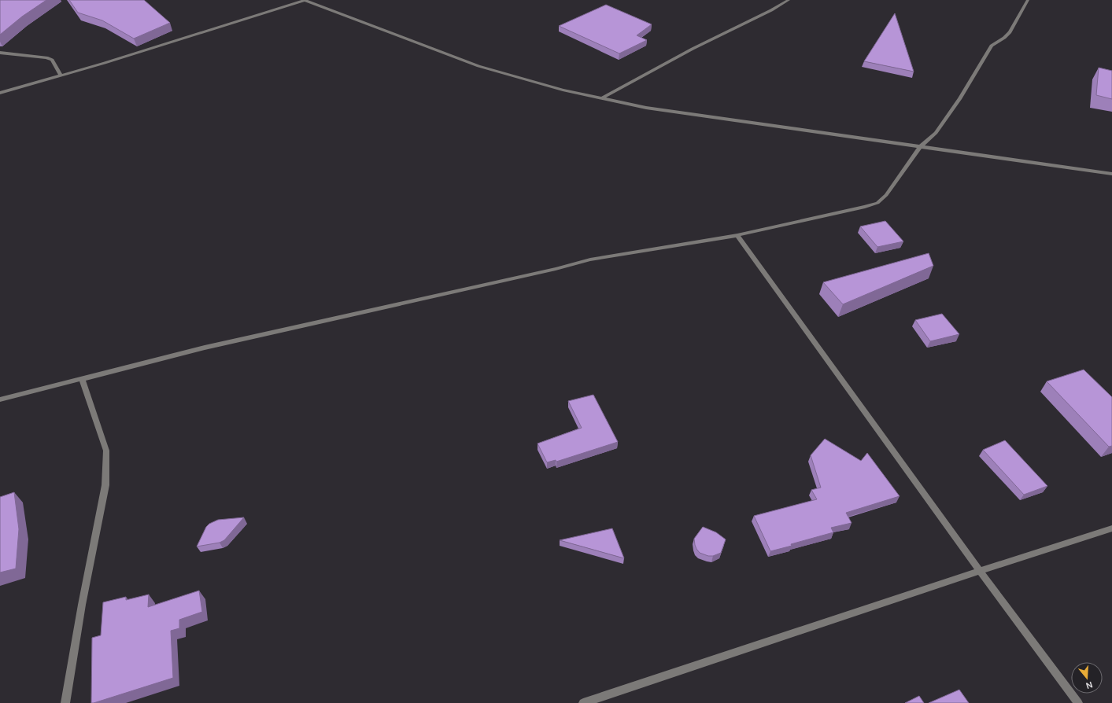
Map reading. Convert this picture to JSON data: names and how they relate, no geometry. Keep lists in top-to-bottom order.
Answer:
{
  "north": "bottom"
}
